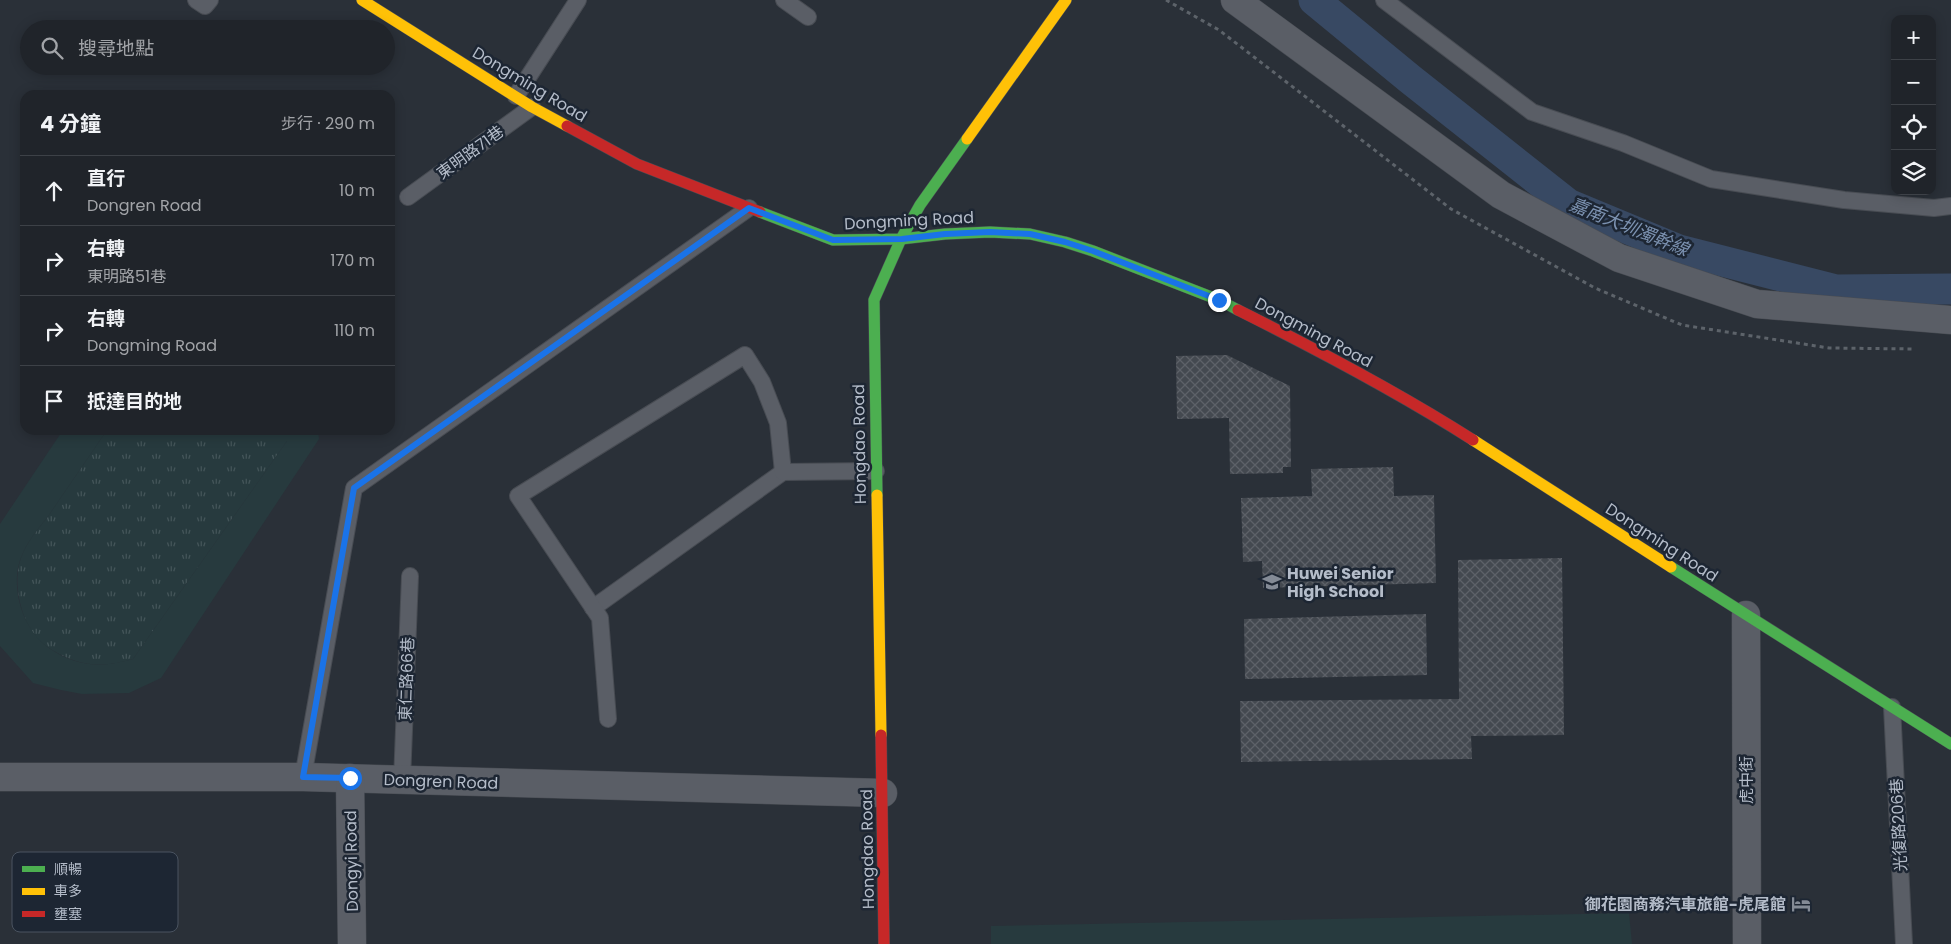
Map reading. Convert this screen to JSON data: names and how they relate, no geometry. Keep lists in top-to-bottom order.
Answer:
{
  "streets": {
    "street": [
      "Dongming Road",
      "Hongdao Road",
      "虎中街",
      "Dongren Road",
      "Dongyi Road"
    ],
    "lane": ["東明路71巷", "東仁路66巷", "光復路206巷"]
  },
  "crossings": [
    ["Dongming Road", "東明路71巷"],
    ["Dongming Road", "Hongdao Road"],
    ["Dongming Road", "虎中街"],
    ["Dongming Road", "光復路206巷"],
    ["Hongdao Road", "Dongren Road"],
    ["東仁路66巷", "Dongren Road"],
    ["Dongren Road", "Dongyi Road"]
  ],
  "water": ["嘉南大圳濁幹線"],
  "places": {
    "school or university": ["Huwei Senior High School"],
    "hotel": ["御花園商務汽車旅館-虎尾館"]
  },
  "legend": ["順暢", "車多", "壅塞"],
  "page": {
    "map_buttons": ["+", "−"],
    "search": "搜尋地點",
    "heading": ["4 分鐘", "步行 · 290 m"],
    "list": [
      ["直行", "Dongren Road", "10 m"],
      ["右轉", "東明路51巷", "170 m"],
      ["右轉", "Dongming Road", "110 m"],
      "抵達目的地"
    ]
  }
}
